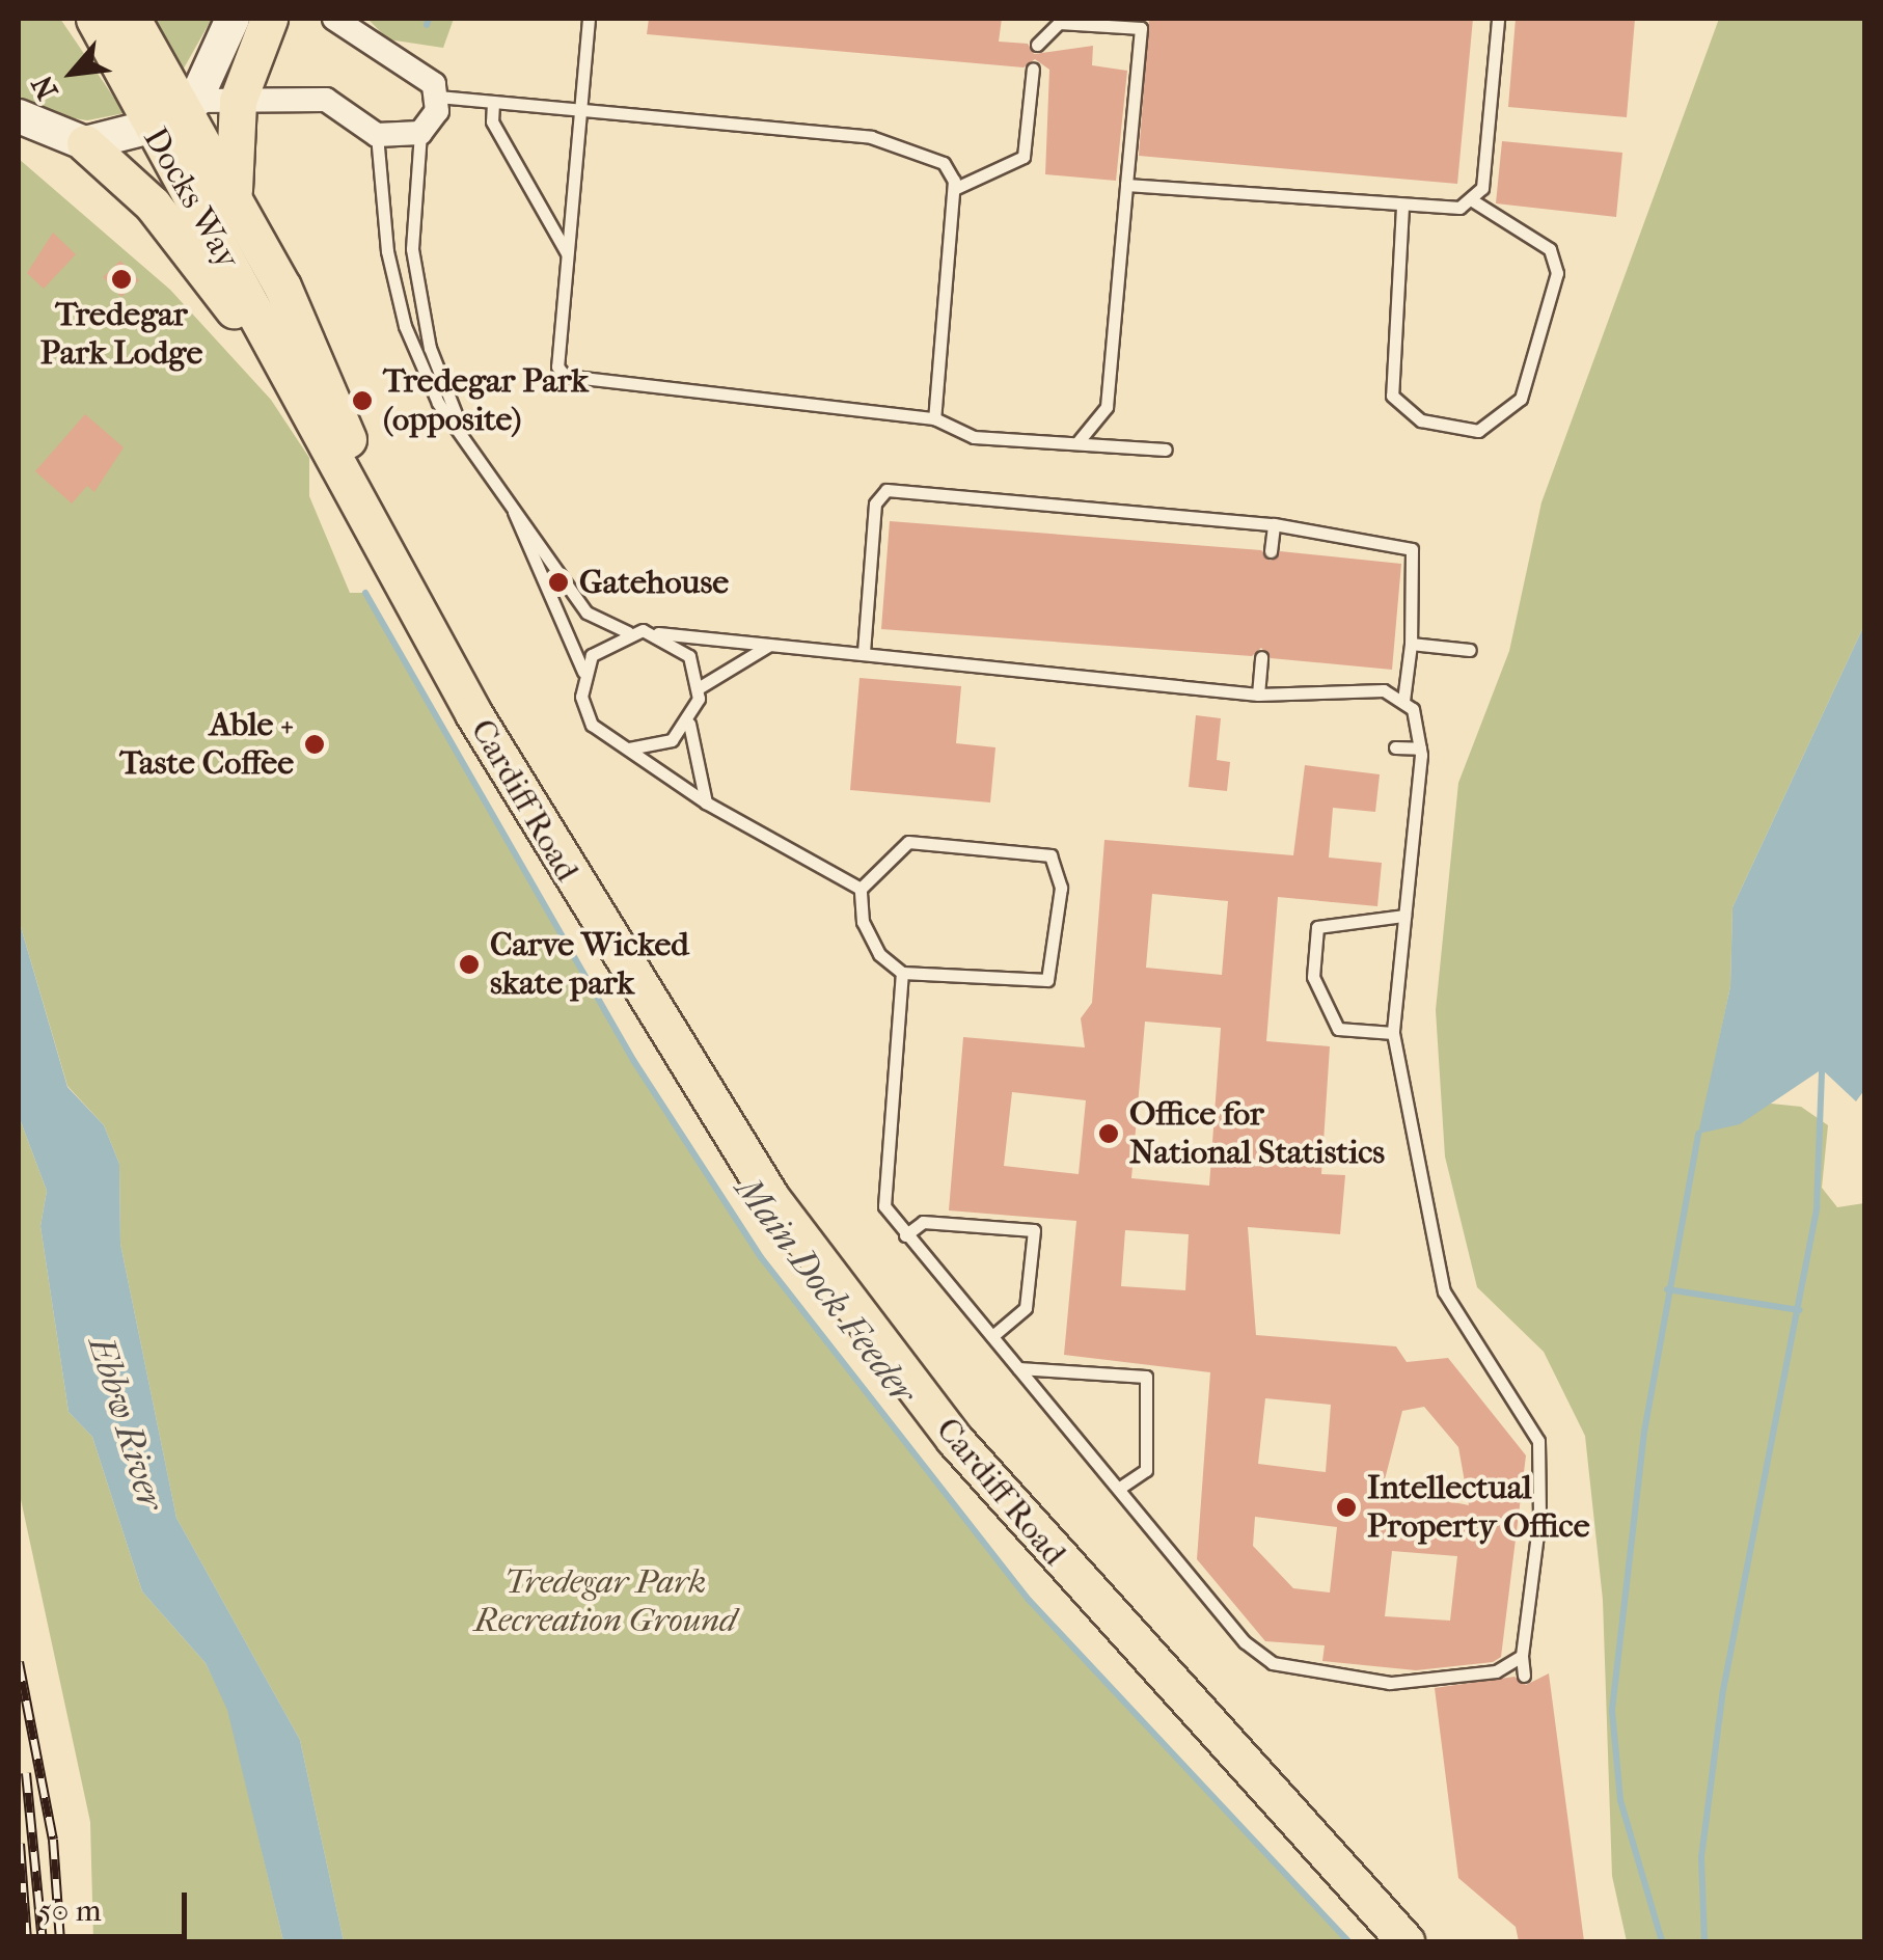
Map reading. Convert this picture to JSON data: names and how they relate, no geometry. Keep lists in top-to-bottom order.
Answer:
{
  "streets": {
    "main road": ["Docks Way", "Cardiff Road"]
  },
  "crossings": [
    ["Docks Way", "Cardiff Road"]
  ],
  "water": ["Main Dock Feeder", "Ebbw River"],
  "parks": ["Tredegar Park Recreation Ground"],
  "places": [
    "Tredegar Park Lodge",
    "Tredegar Park (opposite)",
    "Gatehouse",
    "Able + Taste Coffee",
    "Carve Wicked skate park",
    "Office for National Statistics",
    "Intellectual Property Office"
  ],
  "scale_bar": "50 m",
  "north": "bottom left"
}
